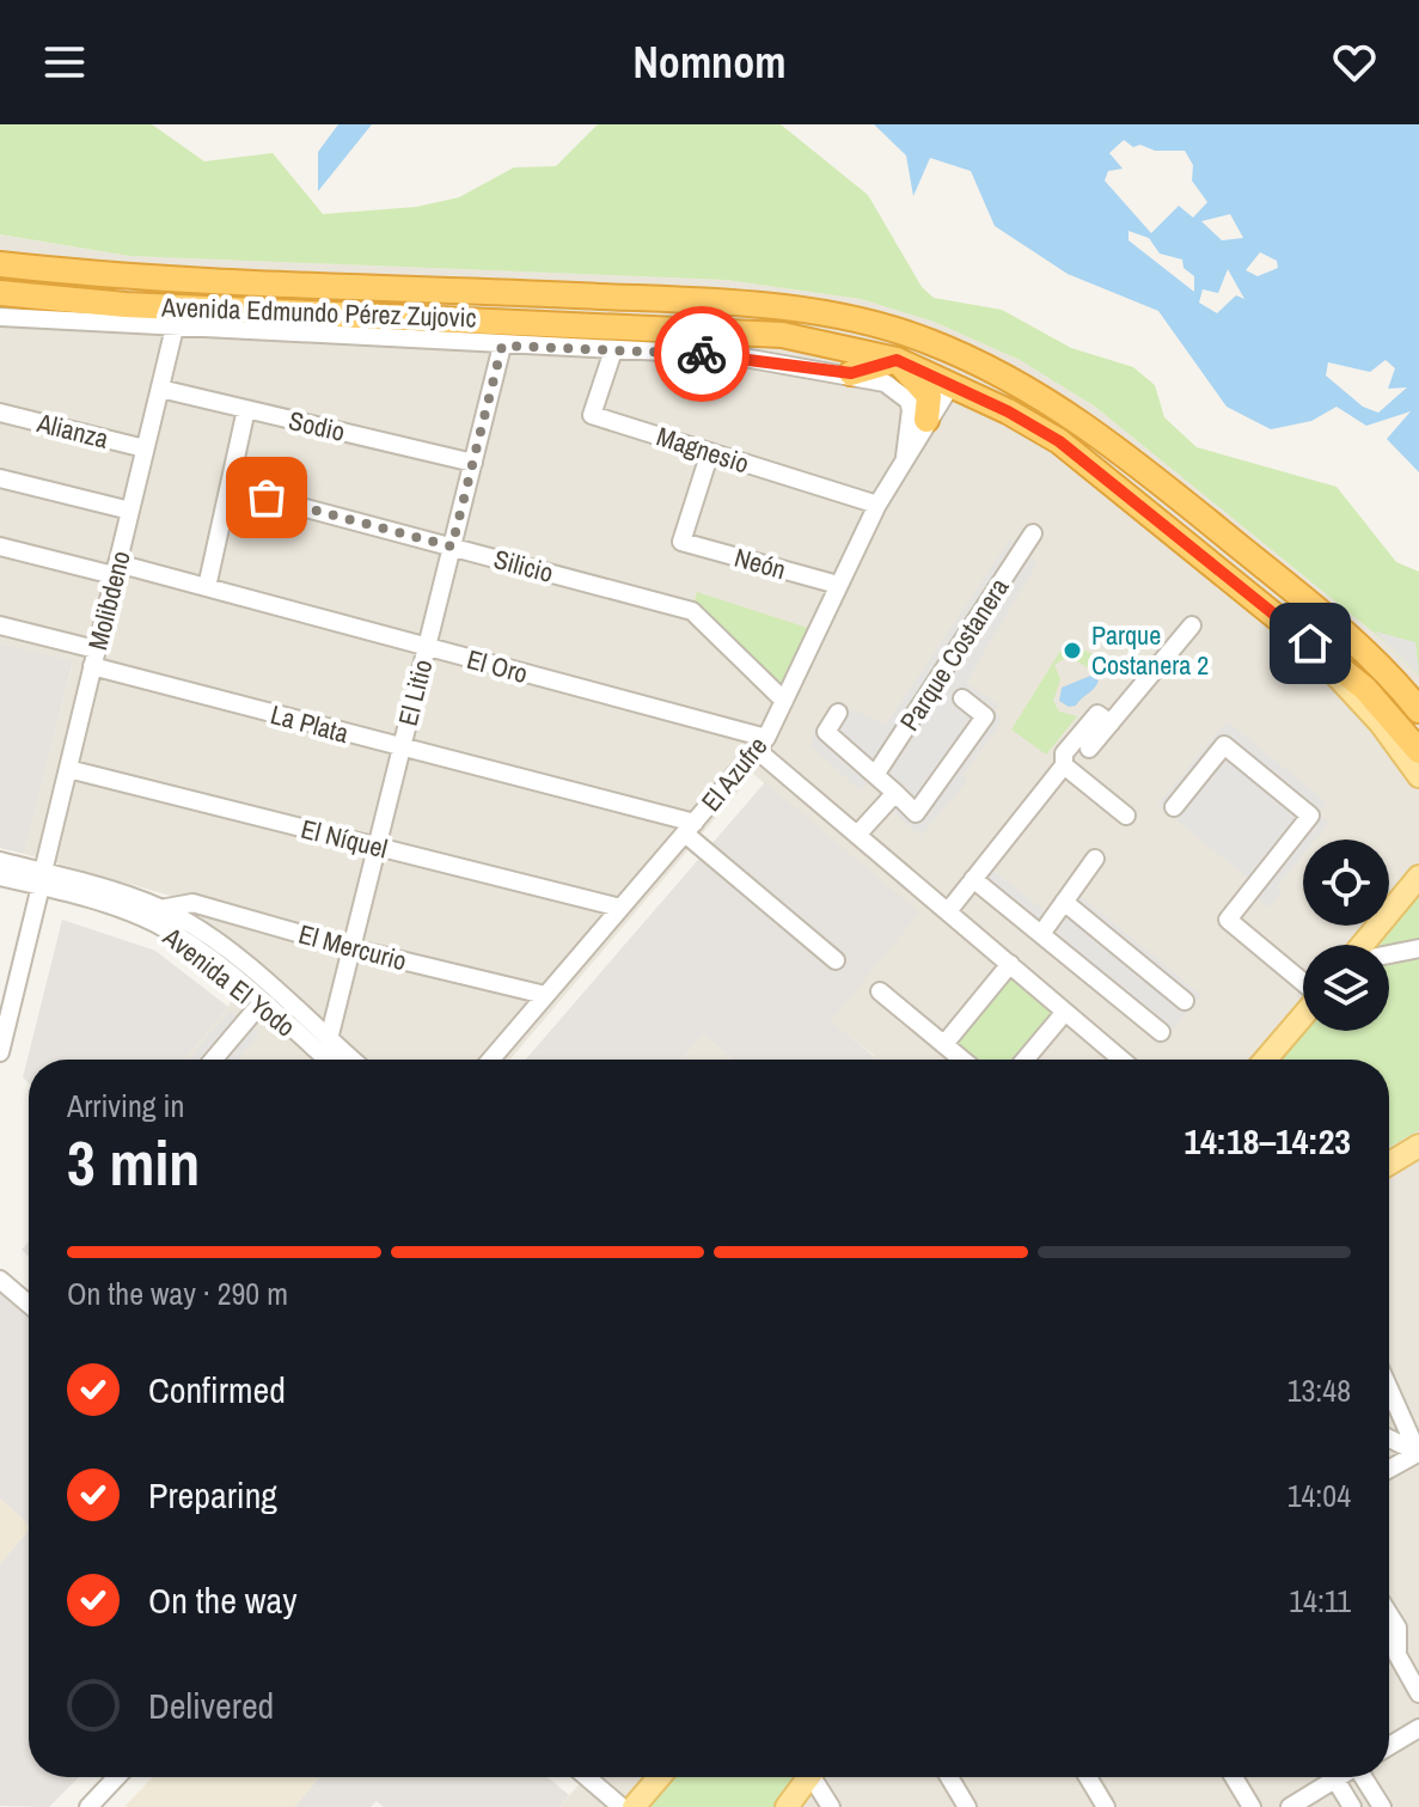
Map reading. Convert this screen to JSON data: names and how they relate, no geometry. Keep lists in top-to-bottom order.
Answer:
{
  "streets": {
    "highway": ["Avenida Edmundo Pérez Zujovic"],
    "street": [
      "Sodio",
      "Alianza",
      "Magnesio",
      "Neón",
      "Silicio",
      "Molibdeno",
      "Parque Costanera",
      "El Oro",
      "El Litio",
      "La Plata",
      "El Azufre",
      "El Níquel",
      "El Mercurio",
      "Avenida El Yodo"
    ]
  },
  "crossings": [
    ["Avenida Edmundo Pérez Zujovic", "Magnesio"],
    ["Avenida Edmundo Pérez Zujovic", "Molibdeno"],
    ["Avenida Edmundo Pérez Zujovic", "El Litio"],
    ["Avenida Edmundo Pérez Zujovic", "El Azufre"],
    ["Sodio", "Molibdeno"],
    ["Sodio", "El Litio"],
    ["Alianza", "Molibdeno"],
    ["Magnesio", "Neón"],
    ["Magnesio", "El Azufre"],
    ["Neón", "El Azufre"],
    ["Silicio", "El Litio"],
    ["Silicio", "El Azufre"],
    ["Molibdeno", "El Oro"],
    ["Molibdeno", "La Plata"],
    ["Molibdeno", "El Níquel"],
    ["Molibdeno", "Avenida El Yodo"],
    ["El Oro", "El Litio"],
    ["El Oro", "El Azufre"],
    ["El Litio", "La Plata"],
    ["El Litio", "El Níquel"],
    ["El Litio", "El Mercurio"],
    ["El Litio", "Avenida El Yodo"],
    ["La Plata", "El Azufre"],
    ["El Azufre", "El Níquel"],
    ["El Azufre", "El Mercurio"],
    ["El Mercurio", "Avenida El Yodo"]
  ],
  "places": ["Parque Costanera 2"],
  "page": {
    "header": "Nomnom",
    "heading": ["3 min", "Arriving in", "14:18–14:23"],
    "bar": "On the way · 290 m",
    "list": [
      ["Confirmed", "13:48"],
      ["Preparing", "14:04"],
      ["On the way", "14:11"],
      "Delivered"
    ]
  }
}
